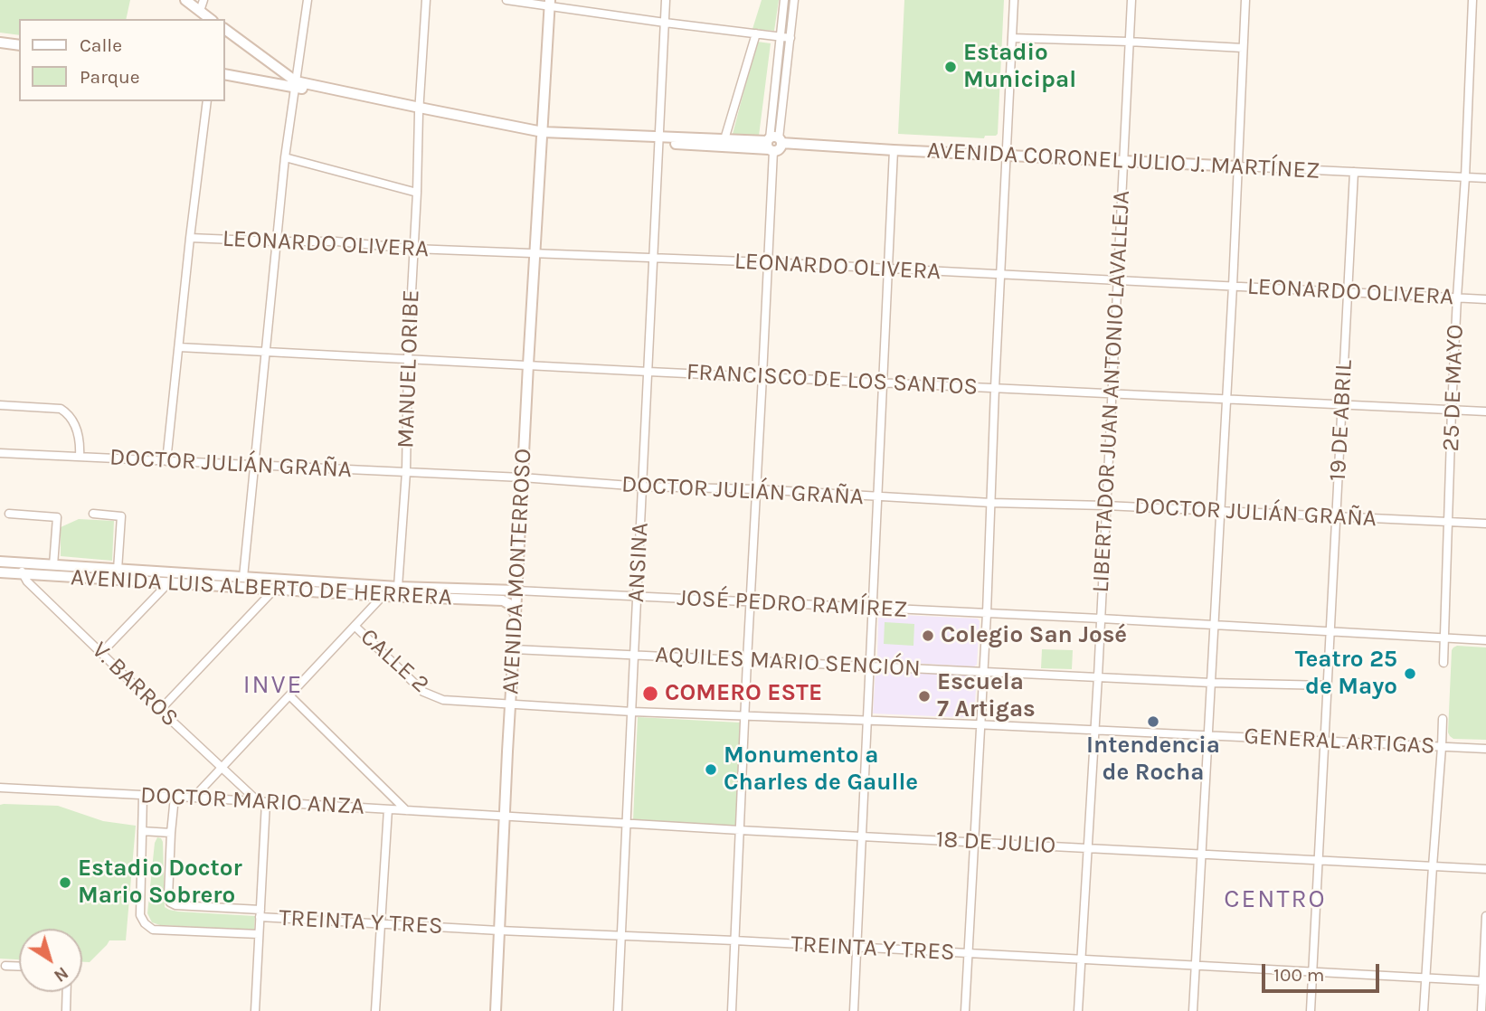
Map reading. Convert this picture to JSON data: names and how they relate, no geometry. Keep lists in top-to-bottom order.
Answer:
{
  "streets": {
    "street": [
      "AVENIDA CORONEL JULIO J. MARTÍNEZ",
      "LEONARDO OLIVERA",
      "MANUEL ORIBE",
      "FRANCISCO DE LOS SANTOS",
      "25 DE MAYO",
      "LIBERTADOR JUAN ANTONIO LAVALLEJA",
      "19 DE ABRIL",
      "DOCTOR JULIÁN GRAÑA",
      "ANSINA",
      "AVENIDA MONTERROSO",
      "AVENIDA LUIS ALBERTO DE HERRERA",
      "JOSÉ PEDRO RAMÍREZ",
      "CALLE 2",
      "AQUILES MARIO SENCIÓN",
      "V. BARROS",
      "GENERAL ARTIGAS",
      "DOCTOR MARIO ANZA",
      "18 DE JULIO",
      "TREINTA Y TRES"
    ]
  },
  "crossings": [
    ["AVENIDA CORONEL JULIO J. MARTÍNEZ", "MANUEL ORIBE"],
    ["AVENIDA CORONEL JULIO J. MARTÍNEZ", "25 DE MAYO"],
    ["AVENIDA CORONEL JULIO J. MARTÍNEZ", "LIBERTADOR JUAN ANTONIO LAVALLEJA"],
    ["AVENIDA CORONEL JULIO J. MARTÍNEZ", "19 DE ABRIL"],
    ["AVENIDA CORONEL JULIO J. MARTÍNEZ", "ANSINA"],
    ["AVENIDA CORONEL JULIO J. MARTÍNEZ", "AVENIDA MONTERROSO"],
    ["LEONARDO OLIVERA", "MANUEL ORIBE"],
    ["LEONARDO OLIVERA", "25 DE MAYO"],
    ["LEONARDO OLIVERA", "LIBERTADOR JUAN ANTONIO LAVALLEJA"],
    ["LEONARDO OLIVERA", "19 DE ABRIL"],
    ["LEONARDO OLIVERA", "ANSINA"],
    ["LEONARDO OLIVERA", "AVENIDA MONTERROSO"],
    ["MANUEL ORIBE", "FRANCISCO DE LOS SANTOS"],
    ["MANUEL ORIBE", "DOCTOR JULIÁN GRAÑA"],
    ["MANUEL ORIBE", "AVENIDA LUIS ALBERTO DE HERRERA"],
    ["FRANCISCO DE LOS SANTOS", "25 DE MAYO"],
    ["FRANCISCO DE LOS SANTOS", "LIBERTADOR JUAN ANTONIO LAVALLEJA"],
    ["FRANCISCO DE LOS SANTOS", "19 DE ABRIL"],
    ["FRANCISCO DE LOS SANTOS", "ANSINA"],
    ["FRANCISCO DE LOS SANTOS", "AVENIDA MONTERROSO"],
    ["25 DE MAYO", "DOCTOR JULIÁN GRAÑA"],
    ["25 DE MAYO", "JOSÉ PEDRO RAMÍREZ"],
    ["LIBERTADOR JUAN ANTONIO LAVALLEJA", "DOCTOR JULIÁN GRAÑA"],
    ["LIBERTADOR JUAN ANTONIO LAVALLEJA", "JOSÉ PEDRO RAMÍREZ"],
    ["LIBERTADOR JUAN ANTONIO LAVALLEJA", "AQUILES MARIO SENCIÓN"],
    ["LIBERTADOR JUAN ANTONIO LAVALLEJA", "GENERAL ARTIGAS"],
    ["LIBERTADOR JUAN ANTONIO LAVALLEJA", "18 DE JULIO"],
    ["LIBERTADOR JUAN ANTONIO LAVALLEJA", "TREINTA Y TRES"],
    ["19 DE ABRIL", "DOCTOR JULIÁN GRAÑA"],
    ["19 DE ABRIL", "JOSÉ PEDRO RAMÍREZ"],
    ["19 DE ABRIL", "AQUILES MARIO SENCIÓN"],
    ["19 DE ABRIL", "GENERAL ARTIGAS"],
    ["19 DE ABRIL", "18 DE JULIO"],
    ["19 DE ABRIL", "TREINTA Y TRES"],
    ["DOCTOR JULIÁN GRAÑA", "ANSINA"],
    ["DOCTOR JULIÁN GRAÑA", "AVENIDA MONTERROSO"],
    ["ANSINA", "JOSÉ PEDRO RAMÍREZ"],
    ["ANSINA", "AQUILES MARIO SENCIÓN"],
    ["ANSINA", "GENERAL ARTIGAS"],
    ["ANSINA", "18 DE JULIO"],
    ["ANSINA", "TREINTA Y TRES"],
    ["AVENIDA MONTERROSO", "AVENIDA LUIS ALBERTO DE HERRERA"],
    ["AVENIDA MONTERROSO", "JOSÉ PEDRO RAMÍREZ"],
    ["AVENIDA MONTERROSO", "CALLE 2"],
    ["AVENIDA MONTERROSO", "AQUILES MARIO SENCIÓN"],
    ["AVENIDA MONTERROSO", "GENERAL ARTIGAS"],
    ["AVENIDA MONTERROSO", "DOCTOR MARIO ANZA"],
    ["AVENIDA MONTERROSO", "18 DE JULIO"],
    ["AVENIDA MONTERROSO", "TREINTA Y TRES"],
    ["AVENIDA LUIS ALBERTO DE HERRERA", "JOSÉ PEDRO RAMÍREZ"],
    ["AVENIDA LUIS ALBERTO DE HERRERA", "V. BARROS"],
    ["CALLE 2", "GENERAL ARTIGAS"],
    ["V. BARROS", "DOCTOR MARIO ANZA"],
    ["DOCTOR MARIO ANZA", "18 DE JULIO"]
  ],
  "districts": ["INVE", "CENTRO"],
  "places": [
    "Estadio Municipal",
    "Colegio San José",
    "Teatro 25 de Mayo",
    "COMERO ESTE",
    "Escuela 7 Artigas",
    "Intendencia de Rocha",
    "Monumento a Charles de Gaulle",
    "Estadio Doctor Mario Sobrero"
  ],
  "legend": ["Calle", "Parque"],
  "scale_bar": "100 m",
  "north": "bottom right"
}
